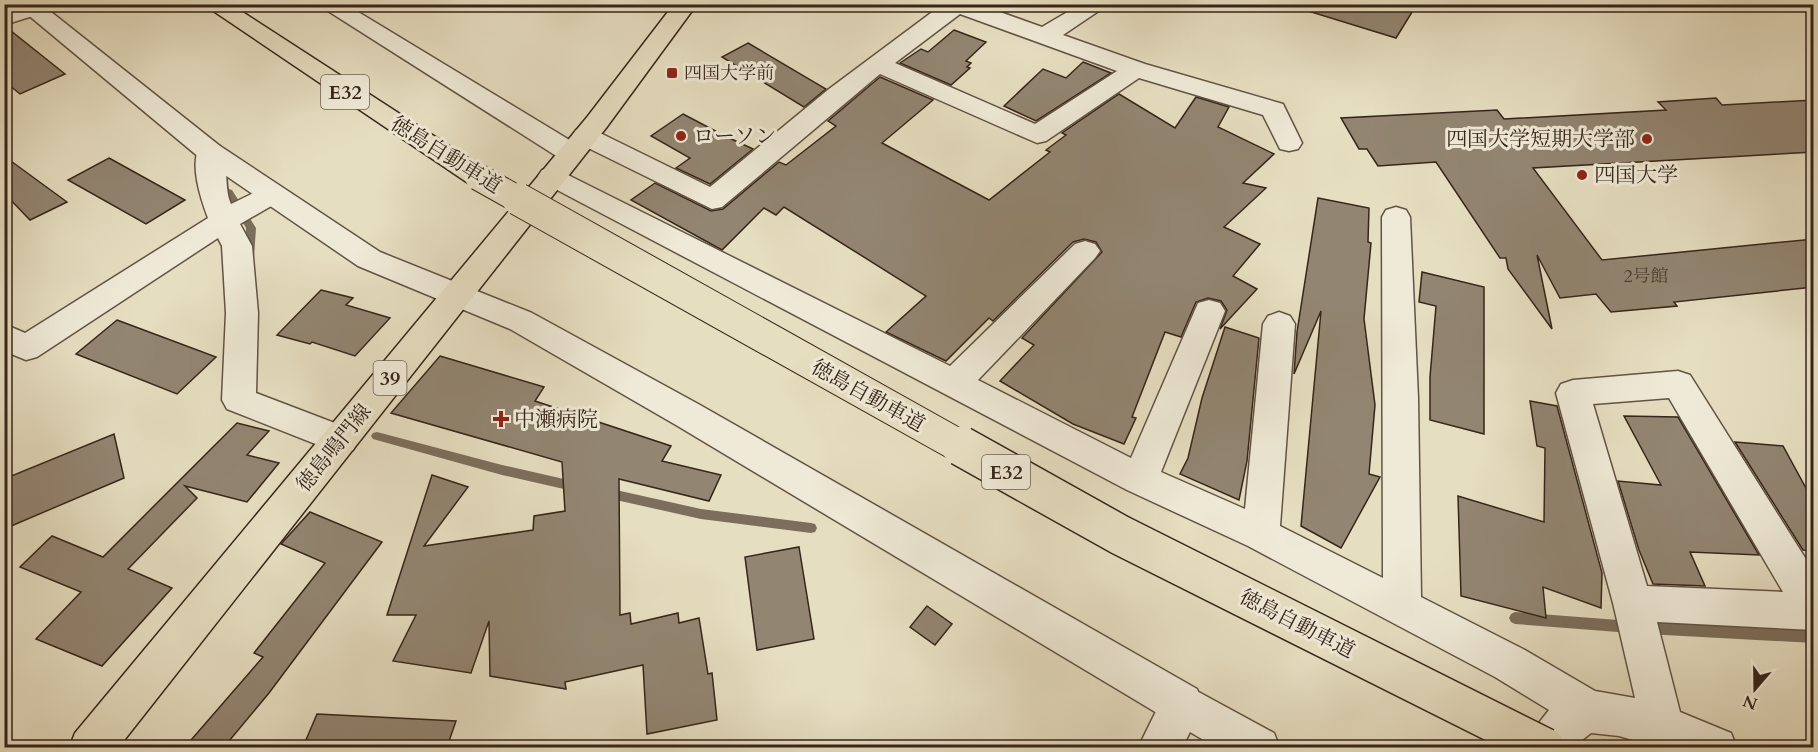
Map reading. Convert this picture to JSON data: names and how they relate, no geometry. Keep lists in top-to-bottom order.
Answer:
{
  "streets": {
    "main road": [
      "E32",
      "徳島自動車道",
      "39",
      "徳島鳴門線"
    ]
  },
  "places": {
    "transit": ["四国大学前"],
    "other": ["ローソン", "四国大学短期大学部", "四国大学"],
    "health": ["中瀬病院"]
  },
  "house_numbers": ["2号館"],
  "north": "bottom"
}
